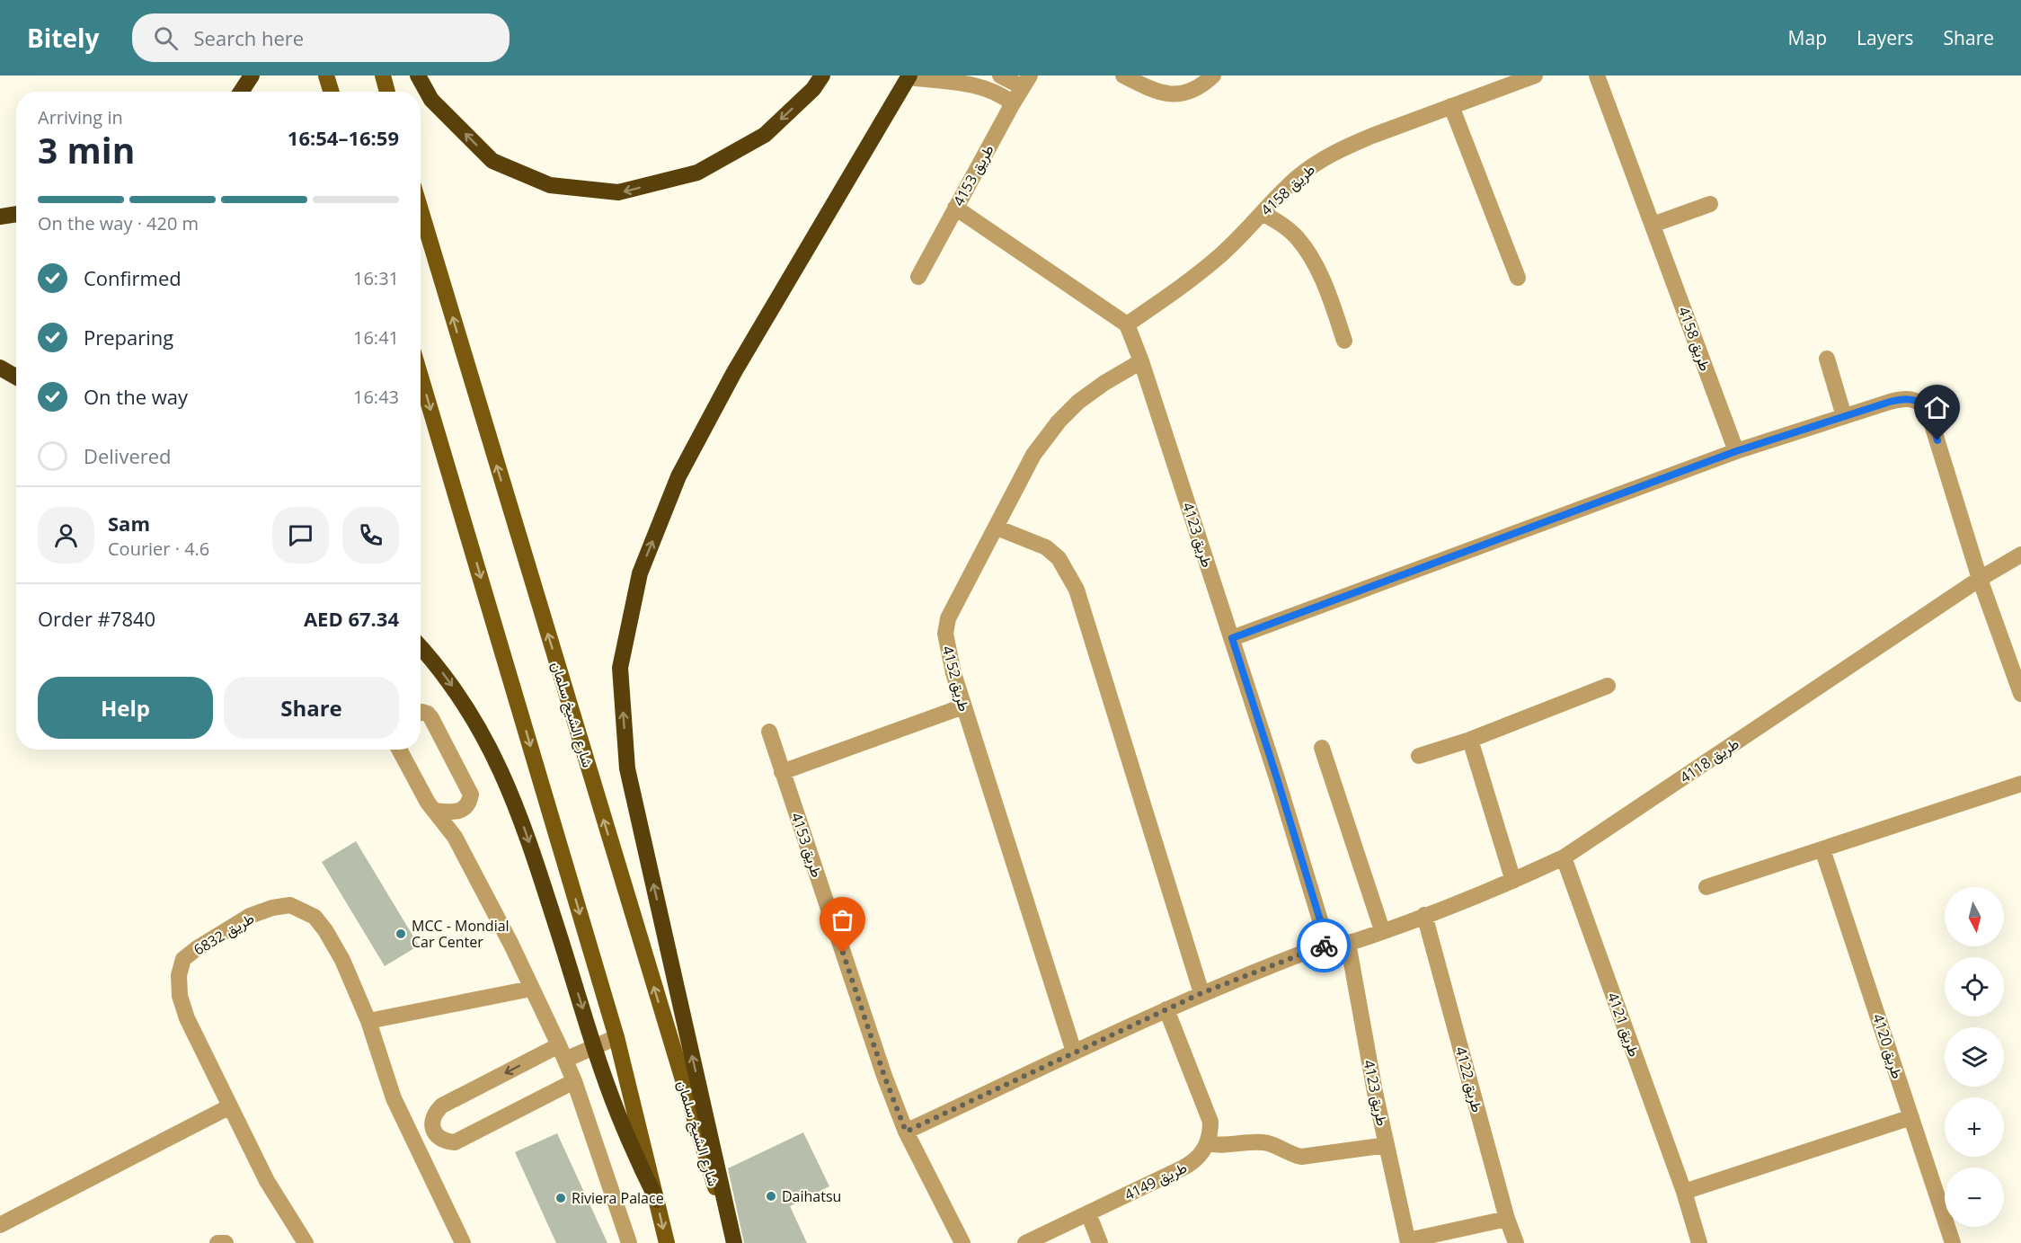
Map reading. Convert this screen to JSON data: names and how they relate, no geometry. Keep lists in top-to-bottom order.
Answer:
{
  "streets": {
    "main road": ["شارع الشيخ سلمان"],
    "street": [
      "طريق 4153",
      "طريق 4158",
      "طريق 4123",
      "طريق 4152",
      "طريق 4118",
      "طريق 6832",
      "طريق 4121",
      "طريق 4120",
      "طريق 4122",
      "طريق 4149"
    ]
  },
  "crossings": [
    ["طريق 4158", "طريق 4123"],
    ["طريق 4123", "طريق 4152"],
    ["طريق 4118", "طريق 4121"],
    ["طريق 4118", "طريق 4122"]
  ],
  "places": ["MCC - Mondial Car Center", "Daihatsu", "Riviera Palace"],
  "north": "bottom",
  "page": {
    "header": "Bitely",
    "search": "Search here",
    "nav": ["Map", "Layers", "Share"],
    "heading": ["3 min", "Arriving in", "16:54–16:59"],
    "panel": [
      "Sam",
      "Courier · 4.6",
      "Order #7840",
      "AED 67.34"
    ],
    "bar": "On the way · 420 m",
    "list": [
      ["Confirmed", "16:31"],
      ["Preparing", "16:41"],
      ["On the way", "16:43"],
      "Delivered"
    ],
    "buttons": ["Help", "Share"],
    "map_buttons": ["+", "−"]
  }
}
